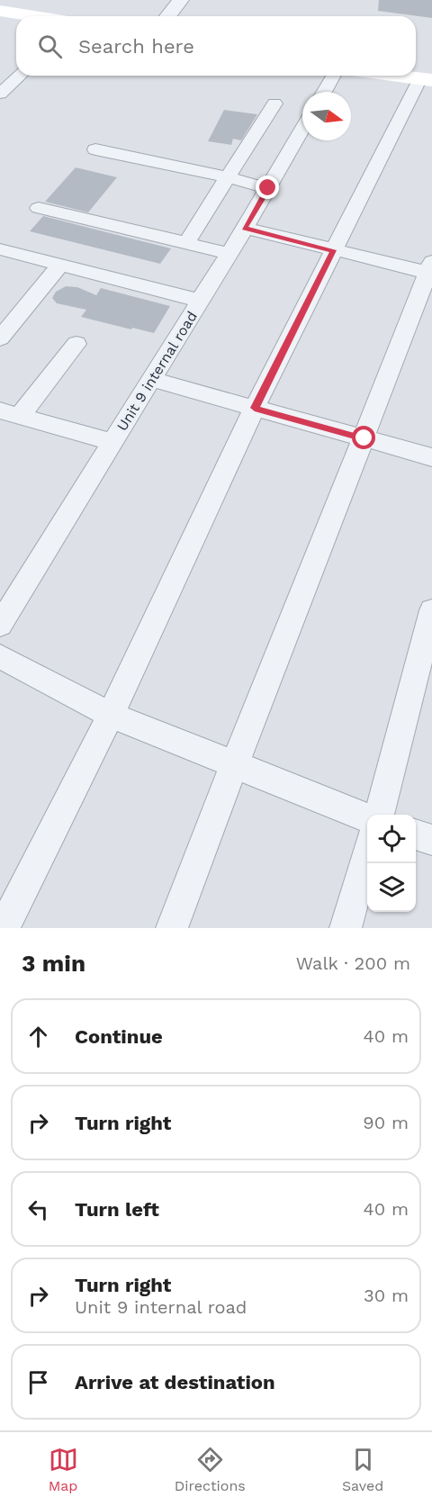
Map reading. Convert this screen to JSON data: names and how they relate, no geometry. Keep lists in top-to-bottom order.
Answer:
{
  "streets": {
    "street": ["Unit 9 internal road"]
  },
  "north": "right",
  "page": {
    "search": "Search here",
    "heading": ["3 min", "Walk · 200 m"],
    "list": [
      ["Continue", "40 m"],
      ["Turn right", "90 m"],
      ["Turn left", "40 m"],
      ["Turn right", "Unit 9 internal road", "30 m"],
      "Arrive at destination"
    ],
    "nav": ["Map", "Directions", "Saved"]
  }
}
